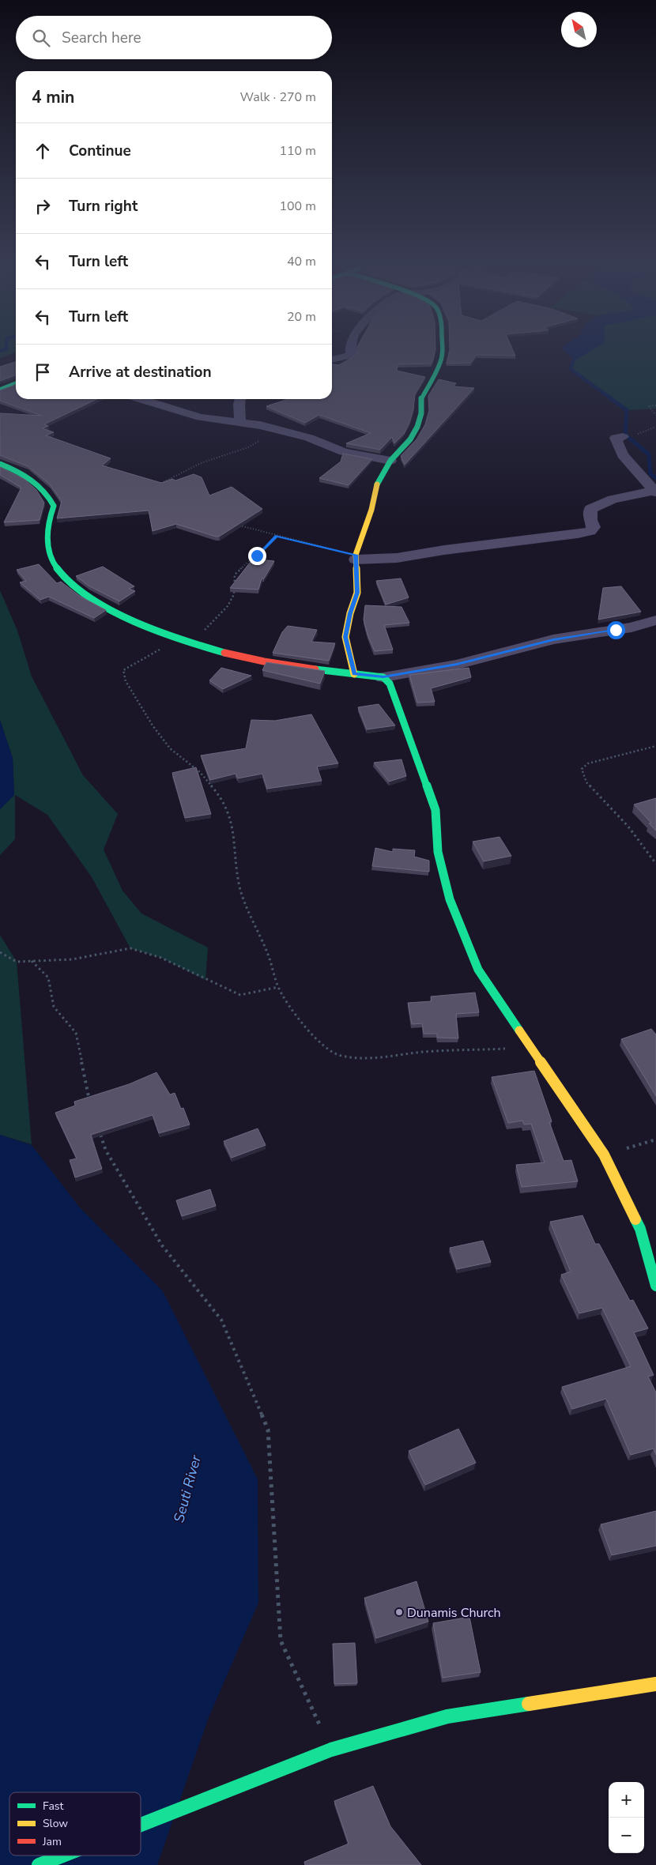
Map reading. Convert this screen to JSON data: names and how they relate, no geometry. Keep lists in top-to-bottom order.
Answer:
{
  "water": ["Seuti River"],
  "places": ["Dunamis Church"],
  "legend": ["Fast", "Slow", "Jam"],
  "north": "top left",
  "page": {
    "search": "Search here",
    "heading": ["4 min", "Walk · 270 m"],
    "list": [
      ["Continue", "110 m"],
      ["Turn right", "100 m"],
      ["Turn left", "40 m"],
      ["Turn left", "20 m"],
      "Arrive at destination"
    ],
    "map_buttons": ["+", "−"]
  }
}
